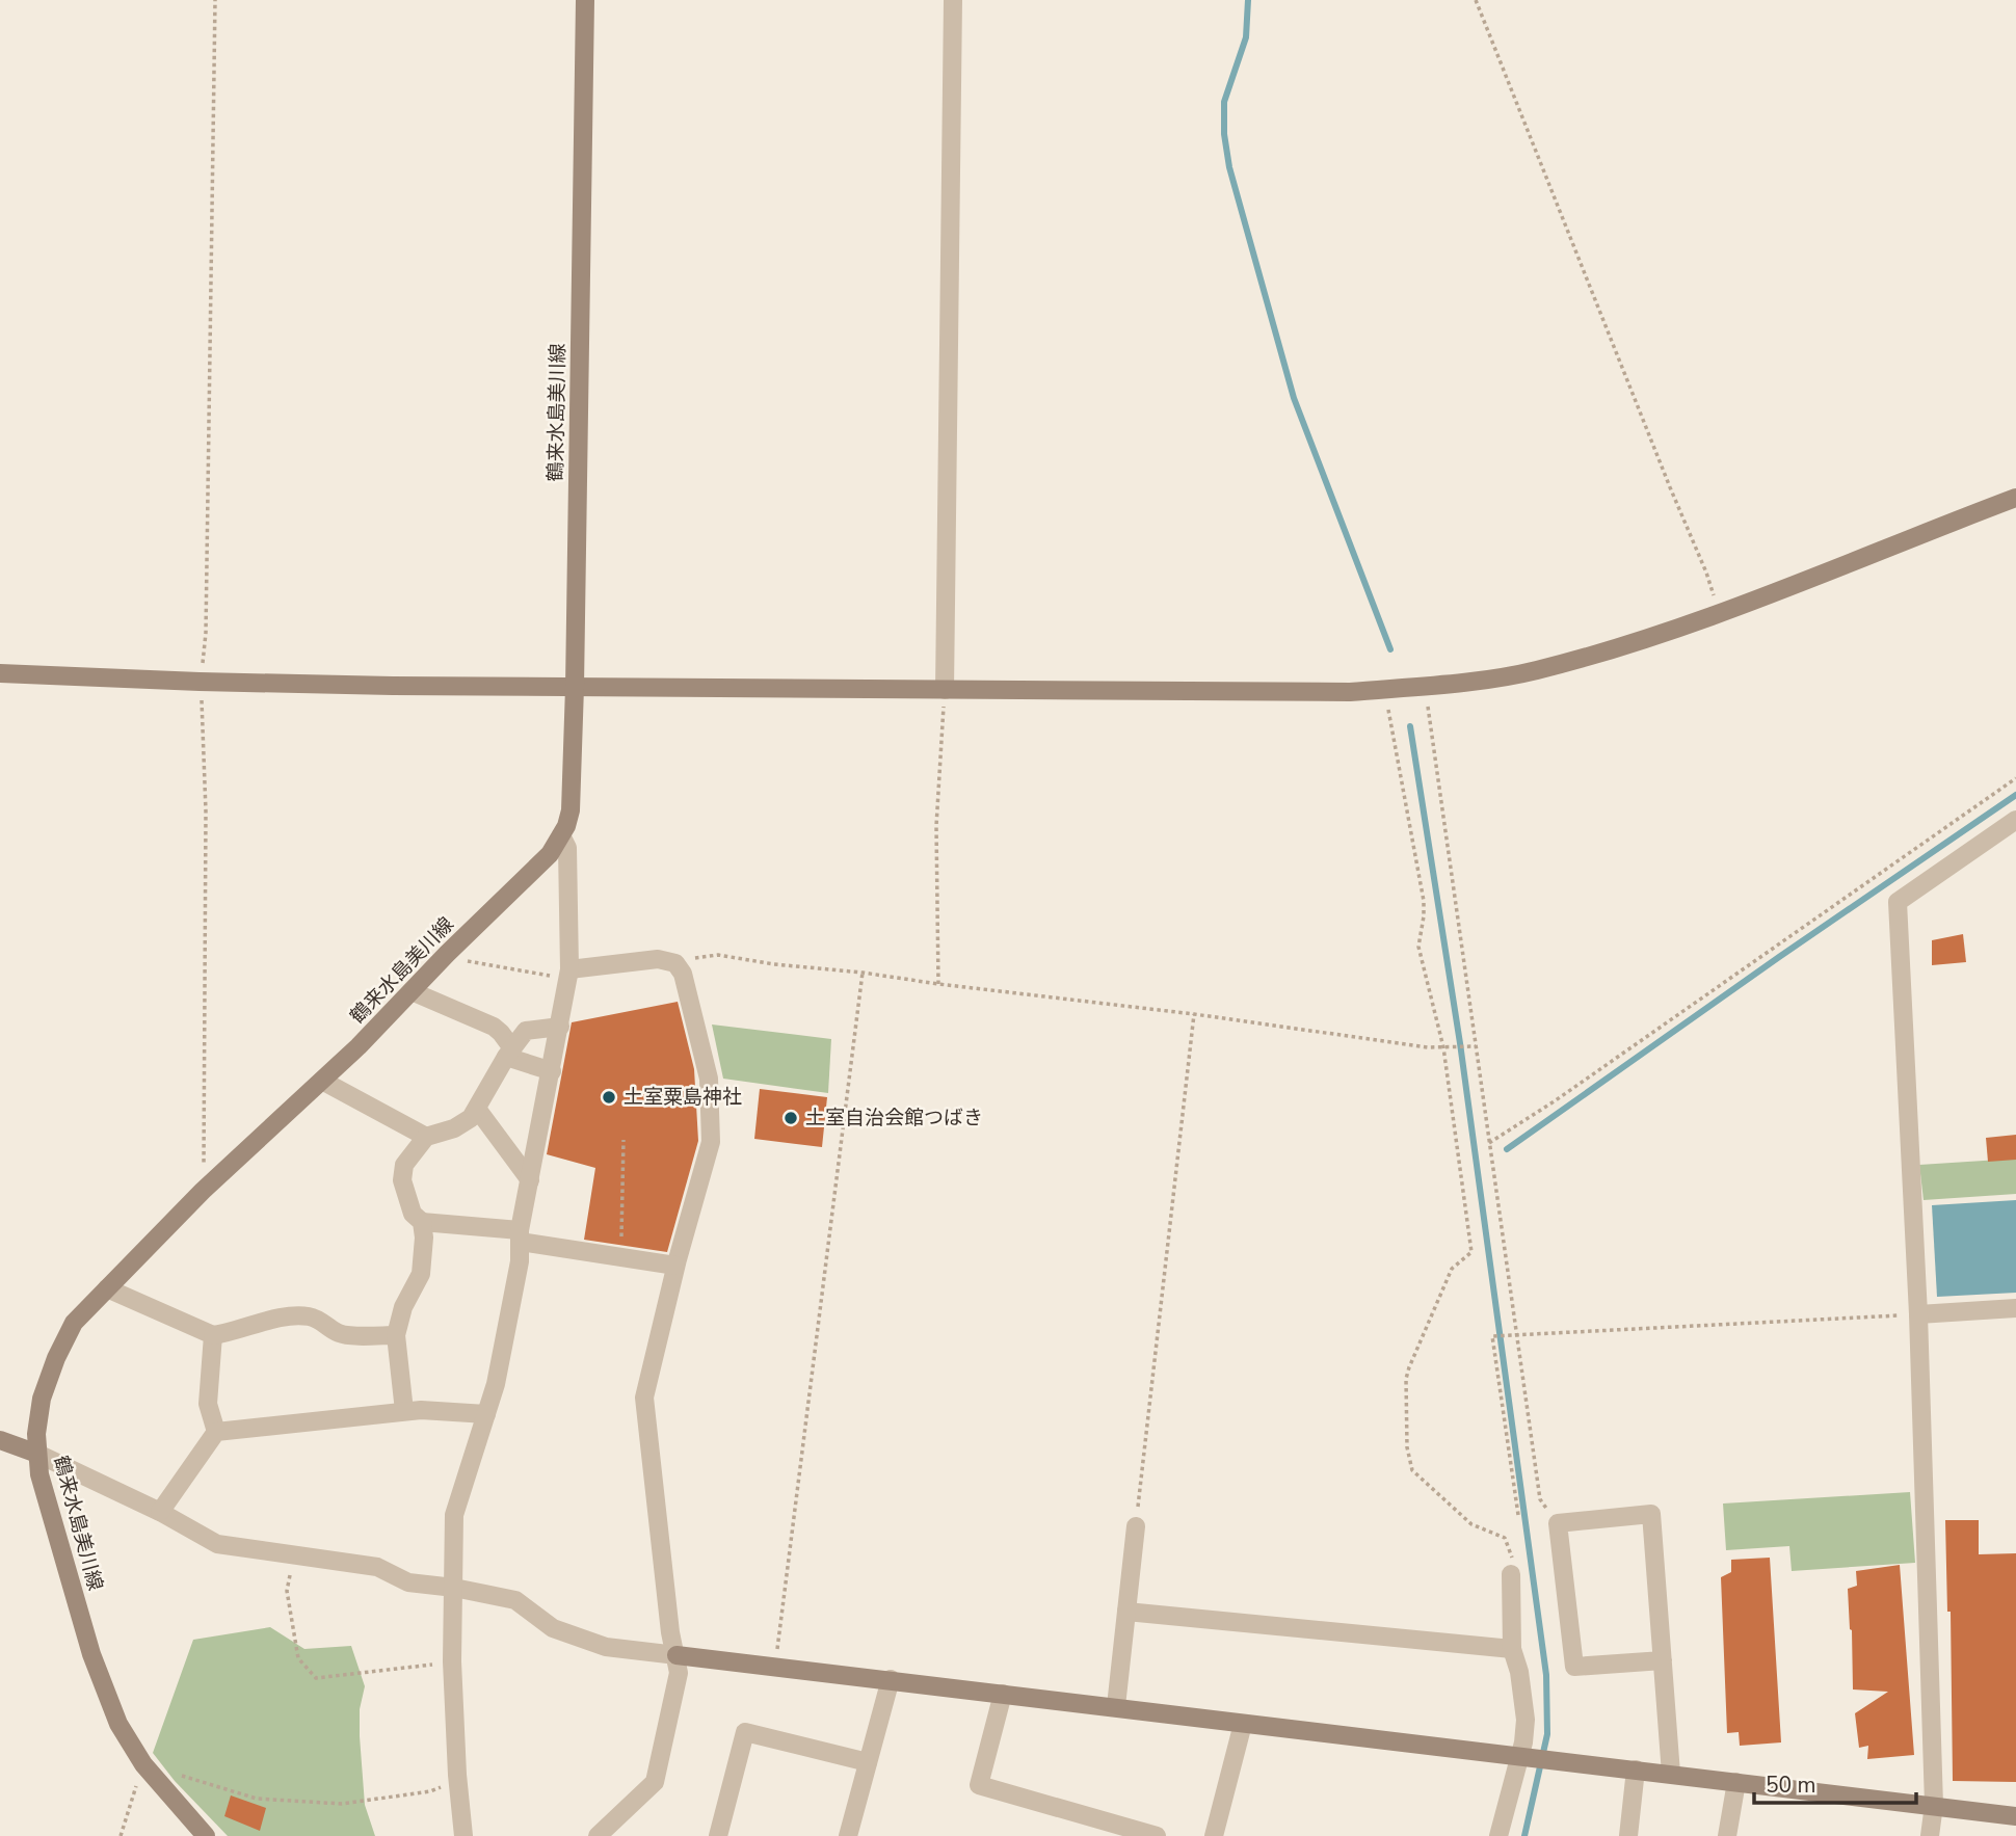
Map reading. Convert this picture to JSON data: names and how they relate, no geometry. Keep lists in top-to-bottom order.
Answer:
{
  "streets": {
    "street": ["鶴来水島美川線"]
  },
  "places": ["土室粟島神社", "土室自治会館つばき"],
  "scale_bar": "50 m"
}
